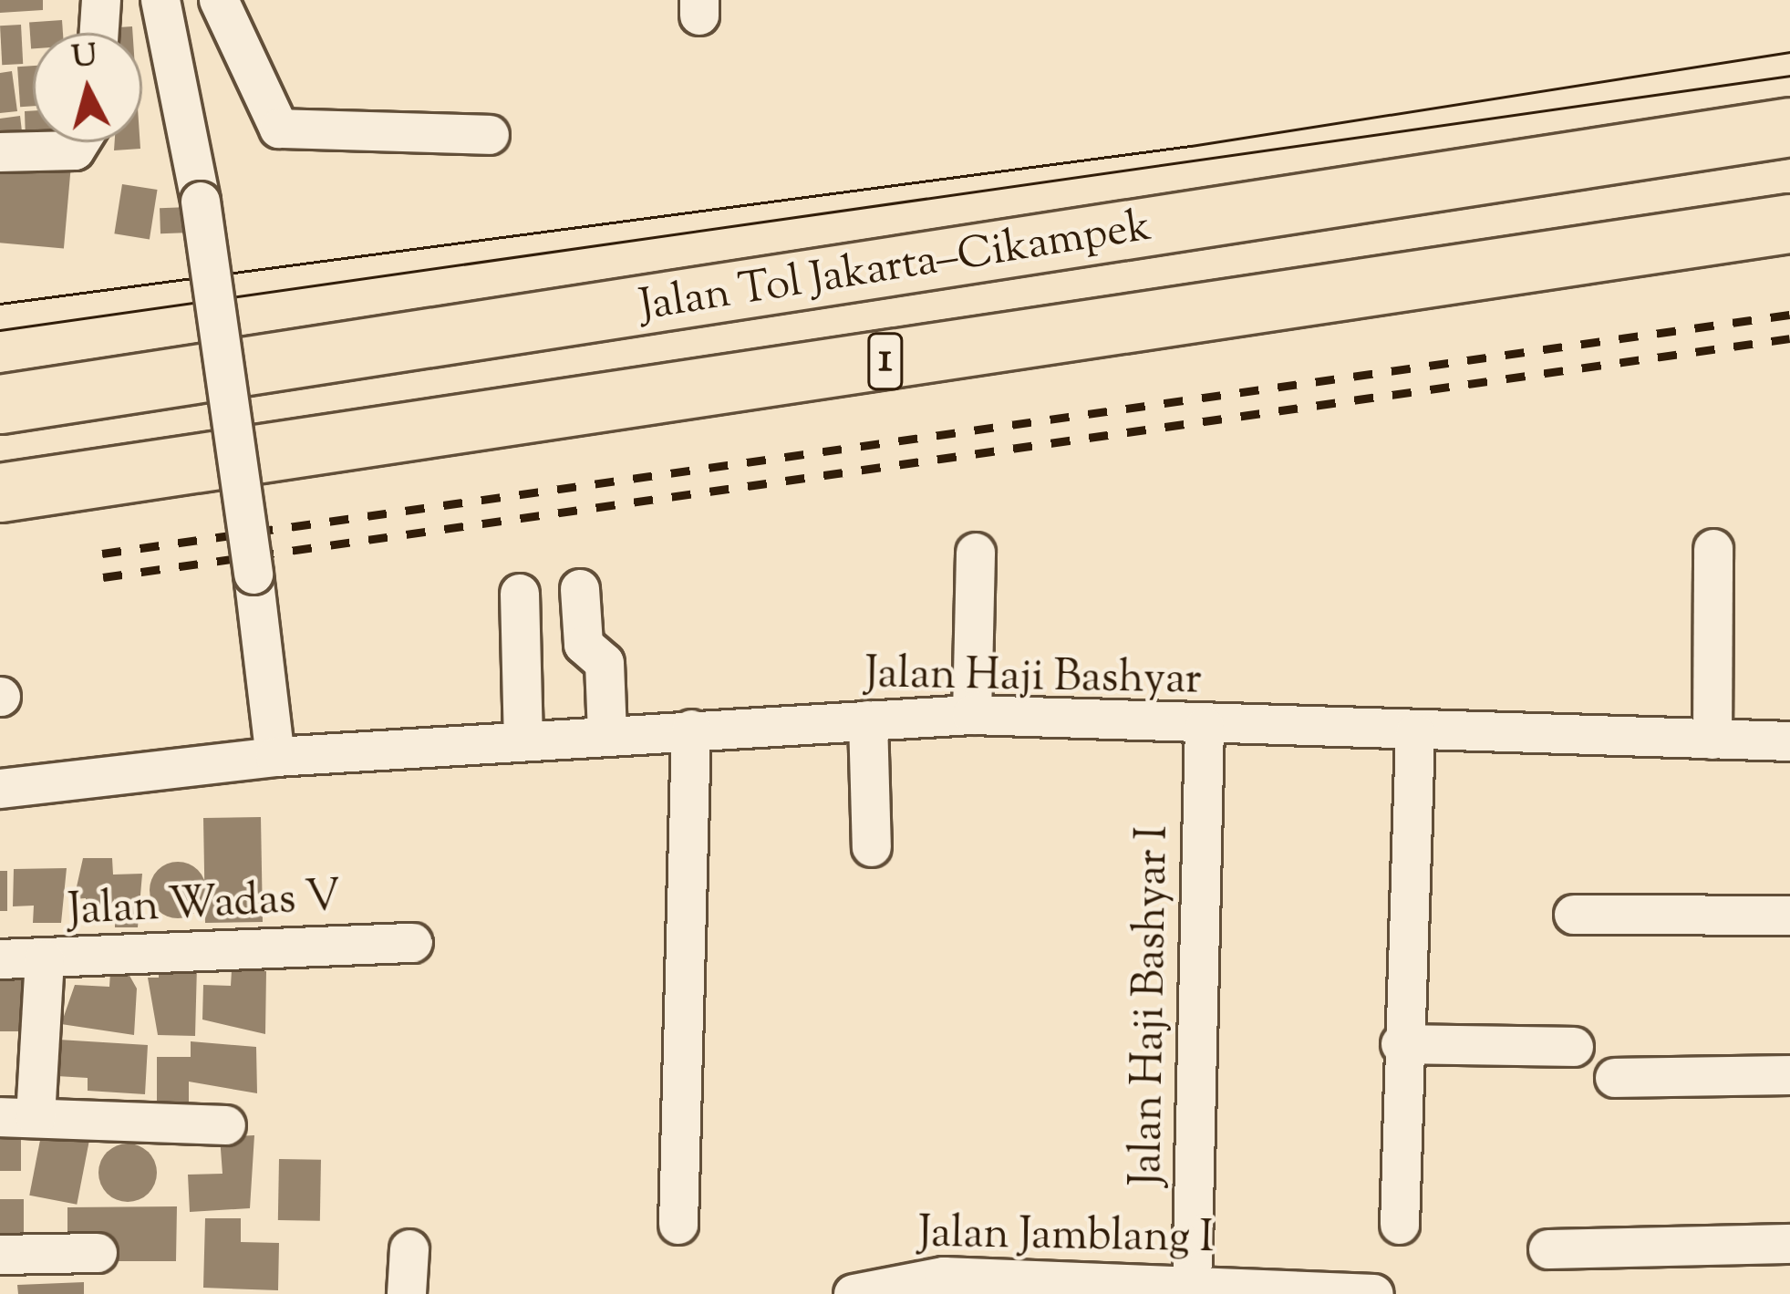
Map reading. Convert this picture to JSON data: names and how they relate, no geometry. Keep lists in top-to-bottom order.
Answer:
{
  "streets": {
    "highway": ["Jalan Tol Jakarta–Cikampek", "1"],
    "street": [
      "Jalan Haji Bashyar",
      "Jalan Wadas V",
      "Jalan Haji Bashyar I",
      "Jalan Jamblang I"
    ]
  },
  "crossings": [
    ["Jalan Haji Bashyar", "Jalan Haji Bashyar I"],
    ["Jalan Haji Bashyar I", "Jalan Jamblang I"]
  ],
  "north": "top"
}
